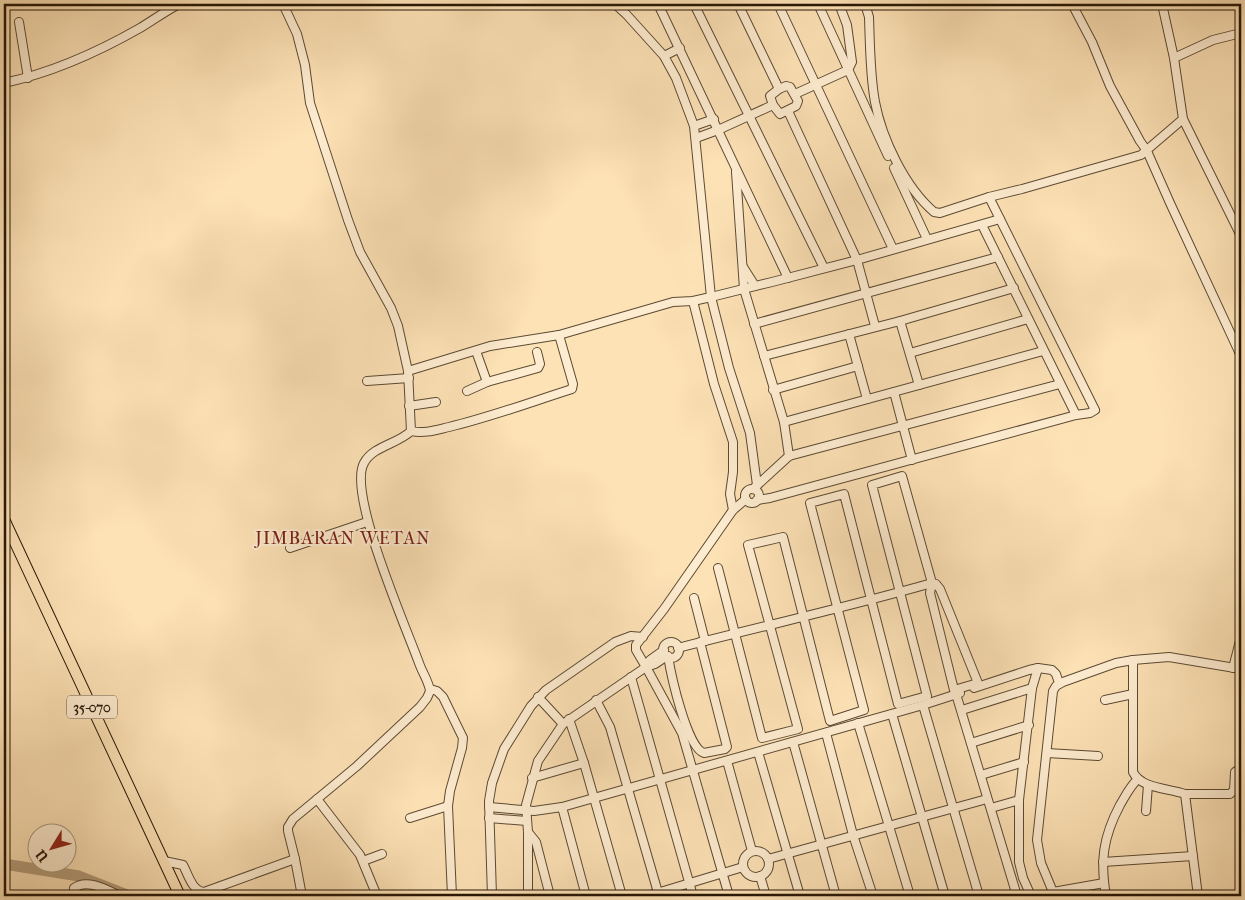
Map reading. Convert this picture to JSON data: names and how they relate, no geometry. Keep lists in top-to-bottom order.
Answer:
{
  "streets": {
    "main road": ["35-070"]
  },
  "districts": ["JIMBARAN WETAN"],
  "north": "bottom left"
}
